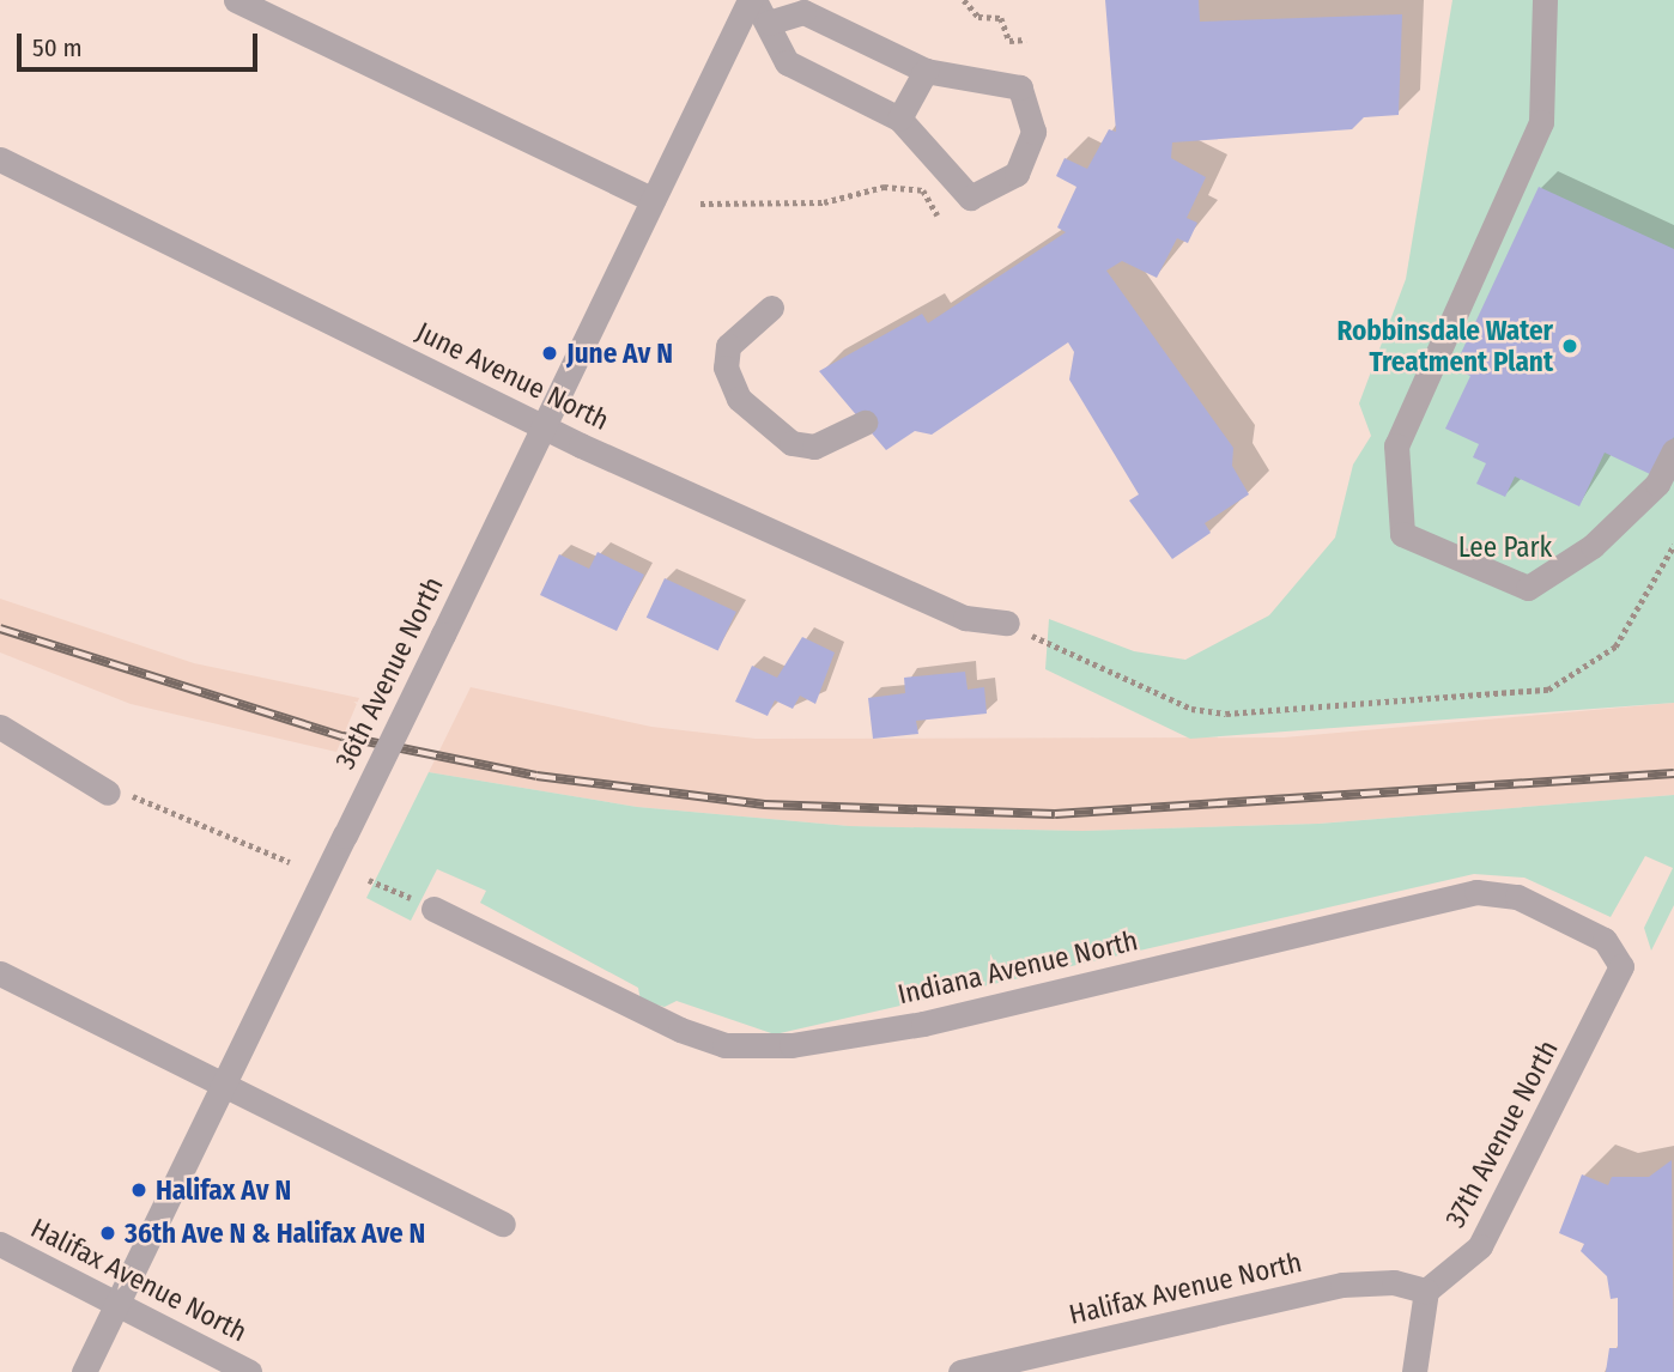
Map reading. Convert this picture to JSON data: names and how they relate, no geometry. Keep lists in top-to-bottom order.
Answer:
{
  "streets": {
    "street": [
      "June Avenue North",
      "36th Avenue North",
      "Indiana Avenue North",
      "37th Avenue North",
      "Halifax Avenue North"
    ]
  },
  "crossings": [
    ["June Avenue North", "36th Avenue North"],
    ["36th Avenue North", "Halifax Avenue North"],
    ["Indiana Avenue North", "37th Avenue North"],
    ["37th Avenue North", "Halifax Avenue North"]
  ],
  "parks": ["Lee Park"],
  "places": [
    "Robbinsdale Water Treatment Plant",
    "June Av N",
    "Halifax Av N",
    "36th Ave N & Halifax Ave N"
  ],
  "scale_bar": "50 m"
}
